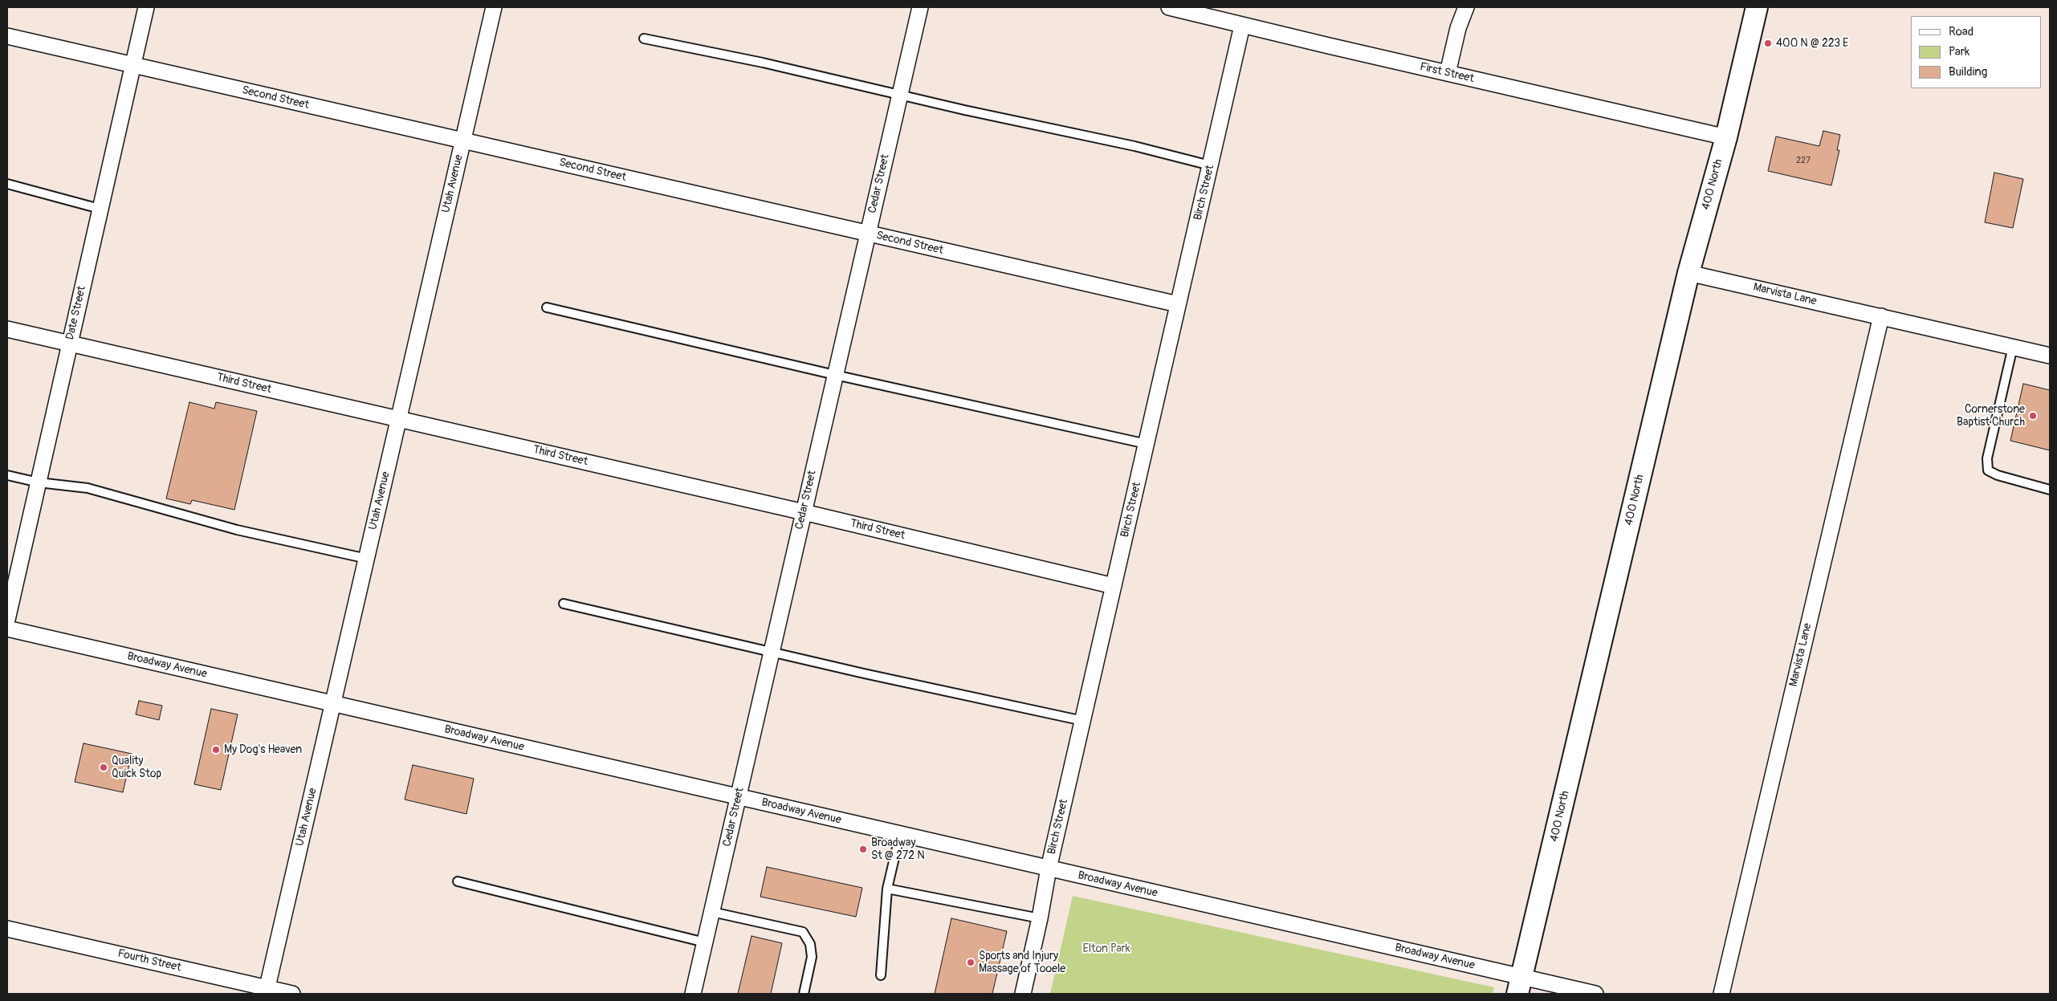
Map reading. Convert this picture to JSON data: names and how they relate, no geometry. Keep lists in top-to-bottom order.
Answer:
{
  "streets": {
    "street": [
      "First Street",
      "Second Street",
      "Utah Avenue",
      "Cedar Street",
      "400 North",
      "Birch Street",
      "Marvista Lane",
      "Date Street",
      "Third Street",
      "Broadway Avenue",
      "Fourth Street"
    ]
  },
  "crossings": [
    ["First Street", "400 North"],
    ["First Street", "Birch Street"],
    ["Second Street", "Utah Avenue"],
    ["Second Street", "Cedar Street"],
    ["Second Street", "Birch Street"],
    ["Second Street", "Date Street"],
    ["Utah Avenue", "Third Street"],
    ["Utah Avenue", "Broadway Avenue"],
    ["Utah Avenue", "Fourth Street"],
    ["Cedar Street", "Third Street"],
    ["Cedar Street", "Broadway Avenue"],
    ["400 North", "Marvista Lane"],
    ["400 North", "Broadway Avenue"],
    ["Birch Street", "Third Street"],
    ["Birch Street", "Broadway Avenue"],
    ["Date Street", "Third Street"]
  ],
  "parks": ["Elton Park"],
  "places": [
    "400 N @ 223 E",
    "Cornerstone Baptist Church",
    "My Dog's Heaven",
    "Quality Quick Stop",
    "Broadway St @ 272 N",
    "Sports and Injury Massage of Tooele"
  ],
  "house_numbers": ["227"],
  "legend": ["Road", "Park", "Building"]
}
